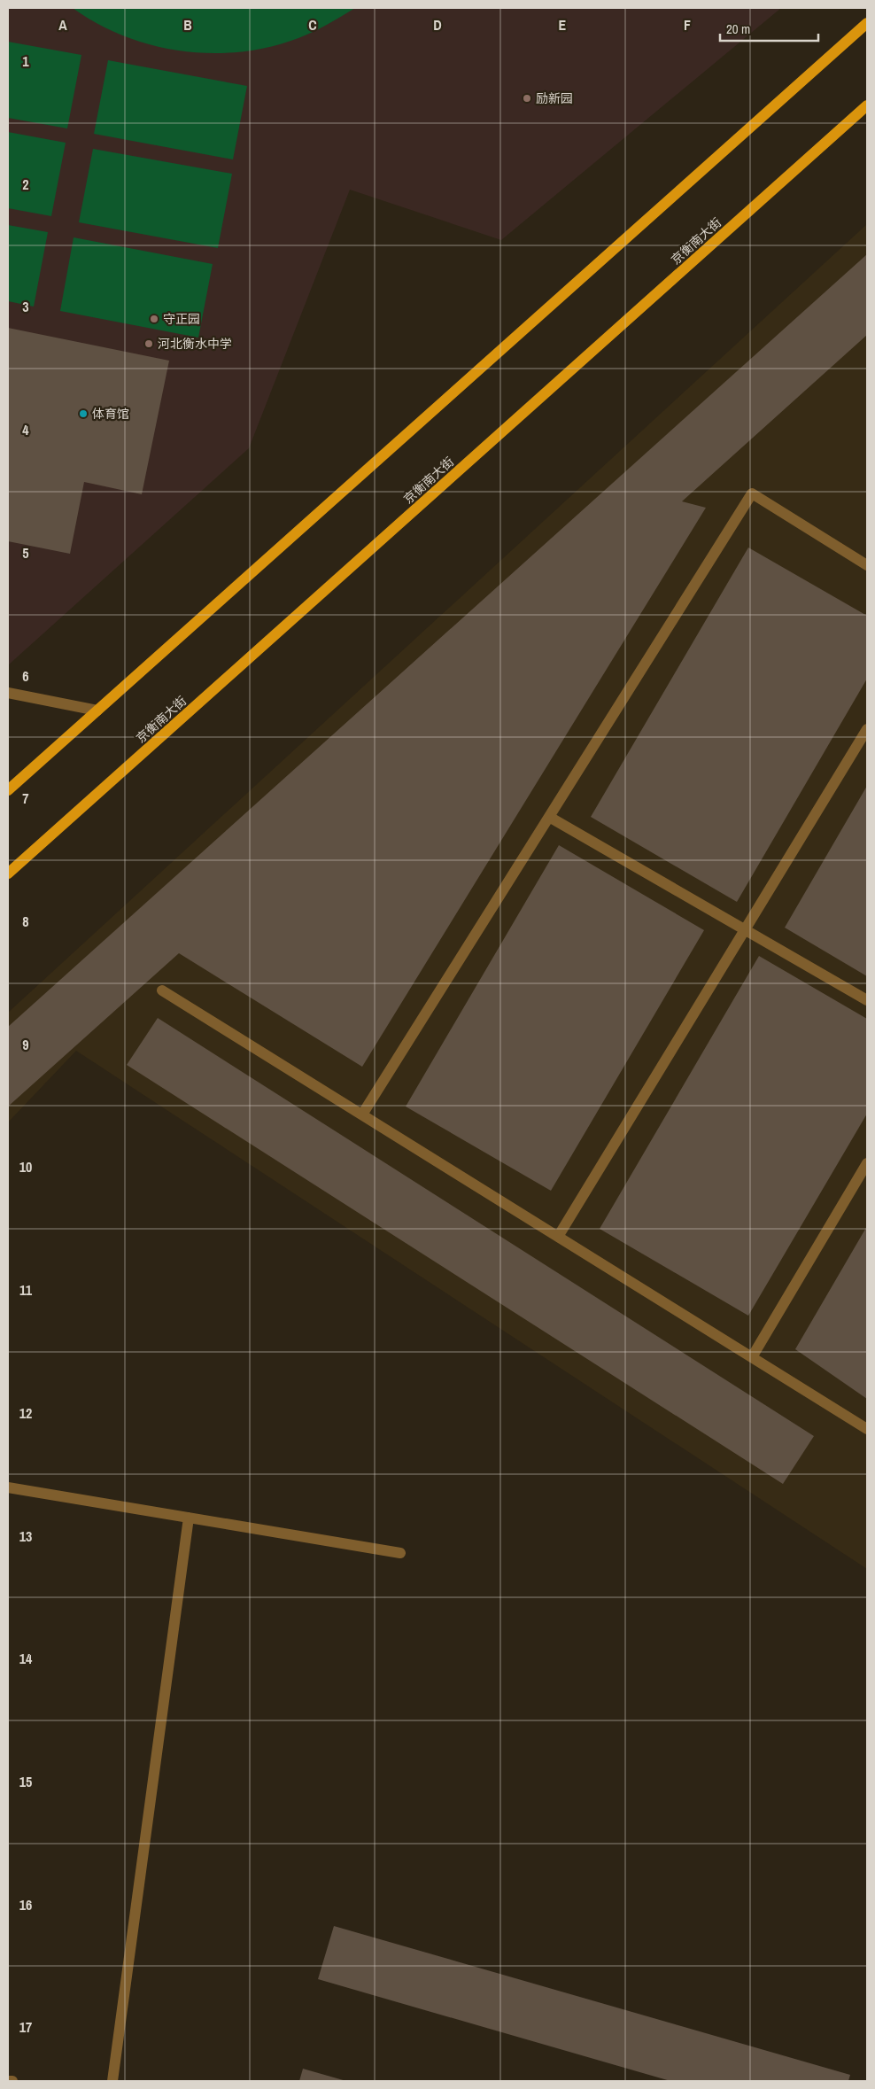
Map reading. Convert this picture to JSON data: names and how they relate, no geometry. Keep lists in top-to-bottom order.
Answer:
{
  "streets": {
    "main road": ["京衡南大街"]
  },
  "places": [
    "励新园",
    "守正园",
    "河北衡水中学",
    "体育馆"
  ],
  "scale_bar": "20 m",
  "grid": {
    "columns": [
      "A",
      "B",
      "C",
      "D",
      "E",
      "F"
    ],
    "rows": [
      "1",
      "2",
      "3",
      "4",
      "5",
      "6",
      "7",
      "8",
      "9",
      "10",
      "11",
      "12",
      "13",
      "14",
      "15",
      "16",
      "17"
    ]
  }
}
